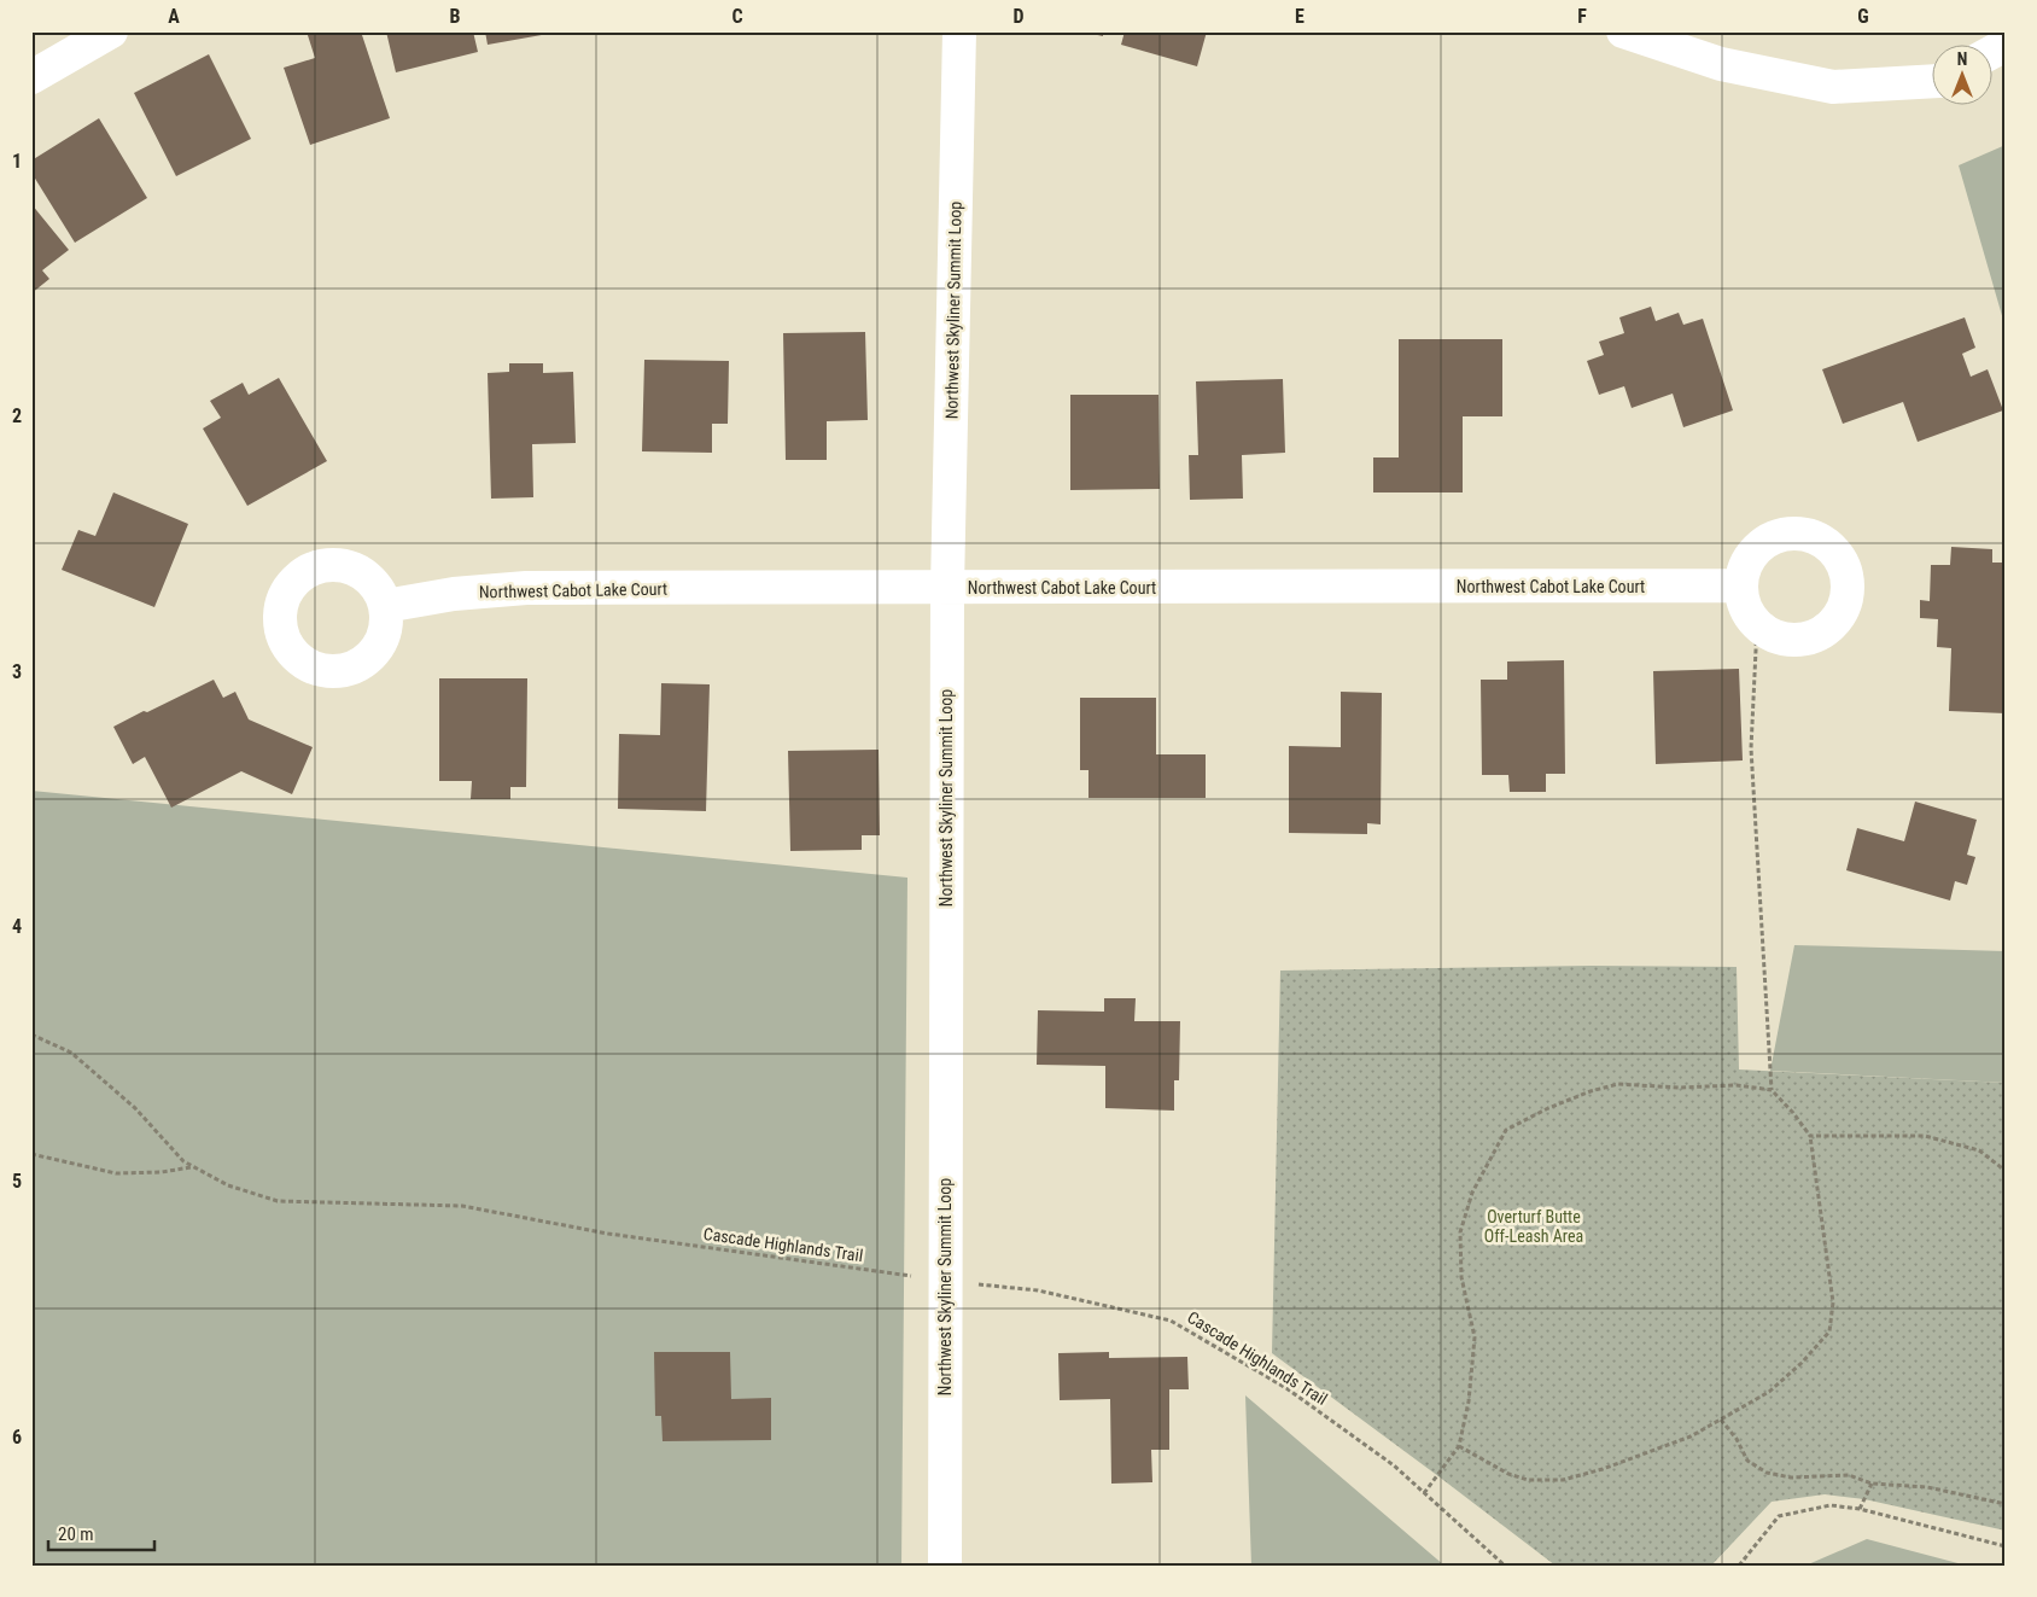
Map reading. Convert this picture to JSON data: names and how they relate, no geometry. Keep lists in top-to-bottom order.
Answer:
{
  "streets": {
    "street": ["Northwest Skyliner Summit Loop", "Northwest Cabot Lake Court"],
    "path": ["Cascade Highlands Trail"]
  },
  "crossings": [
    ["Northwest Skyliner Summit Loop", "Northwest Cabot Lake Court"],
    ["Northwest Skyliner Summit Loop", "Cascade Highlands Trail"]
  ],
  "parks": ["Overturf Butte Off-Leash Area"],
  "scale_bar": "20 m",
  "north": "top",
  "grid": {
    "columns": [
      "A",
      "B",
      "C",
      "D",
      "E",
      "F",
      "G"
    ],
    "rows": [
      "1",
      "2",
      "3",
      "4",
      "5",
      "6"
    ]
  }
}
